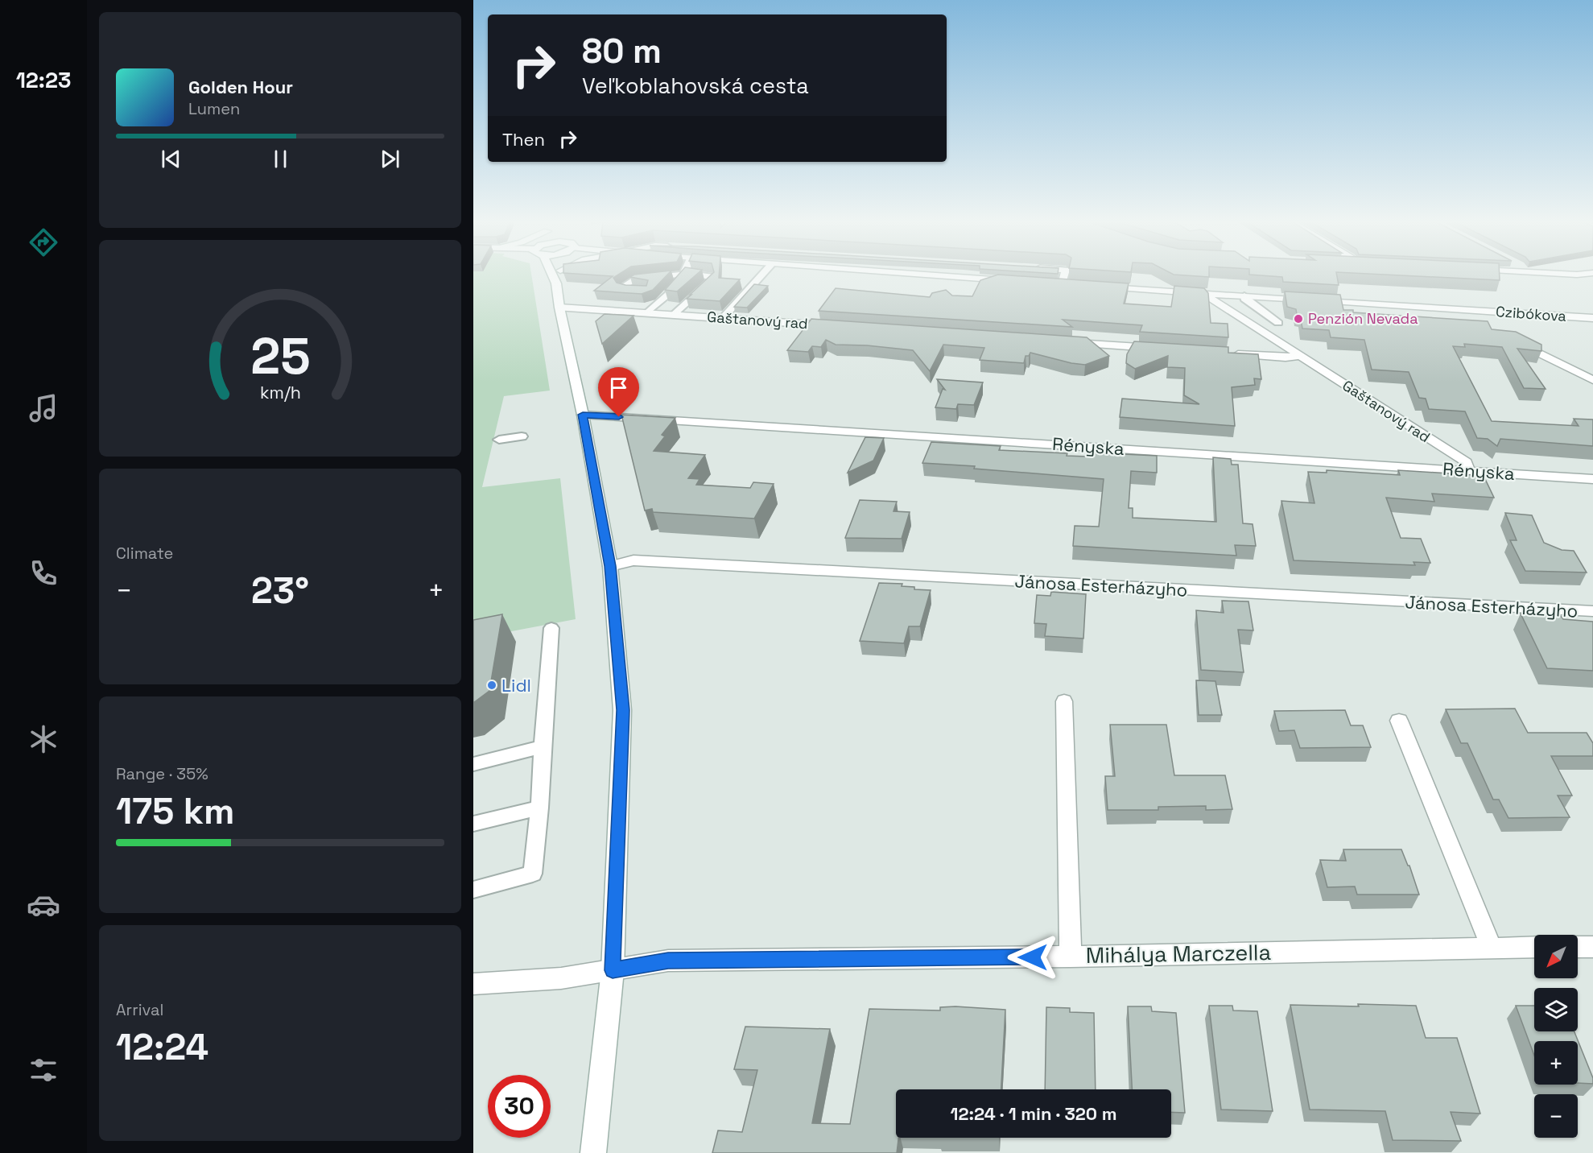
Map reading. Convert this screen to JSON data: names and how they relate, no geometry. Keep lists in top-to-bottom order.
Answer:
{
  "streets": {
    "street": [
      "Czibókova",
      "Gaštanový rad",
      "Rényska",
      "Jánosa Esterházyho",
      "Mihálya Marczella"
    ]
  },
  "crossings": [
    ["Czibókova", "Gaštanový rad"],
    ["Gaštanový rad", "Rényska"]
  ],
  "places": ["Penzión Nevada", "Lidl"],
  "north": "bottom left",
  "page": {
    "tabs": "12:23",
    "turn": ["80 m", "Veľkoblahovská cesta"],
    "song": ["Golden Hour", "Lumen"],
    "then": "Then",
    "tile": [
      "Climate",
      ["Range · 35%", "175 km"],
      ["Arrival", "12:24"]
    ],
    "heat": ["−", "23°", "+"],
    "map_buttons": ["+", "−"],
    "limit": "30",
    "trip": "12:24 · 1 min · 320 m",
    "gauge": ["25", "km/h"]
  }
}
